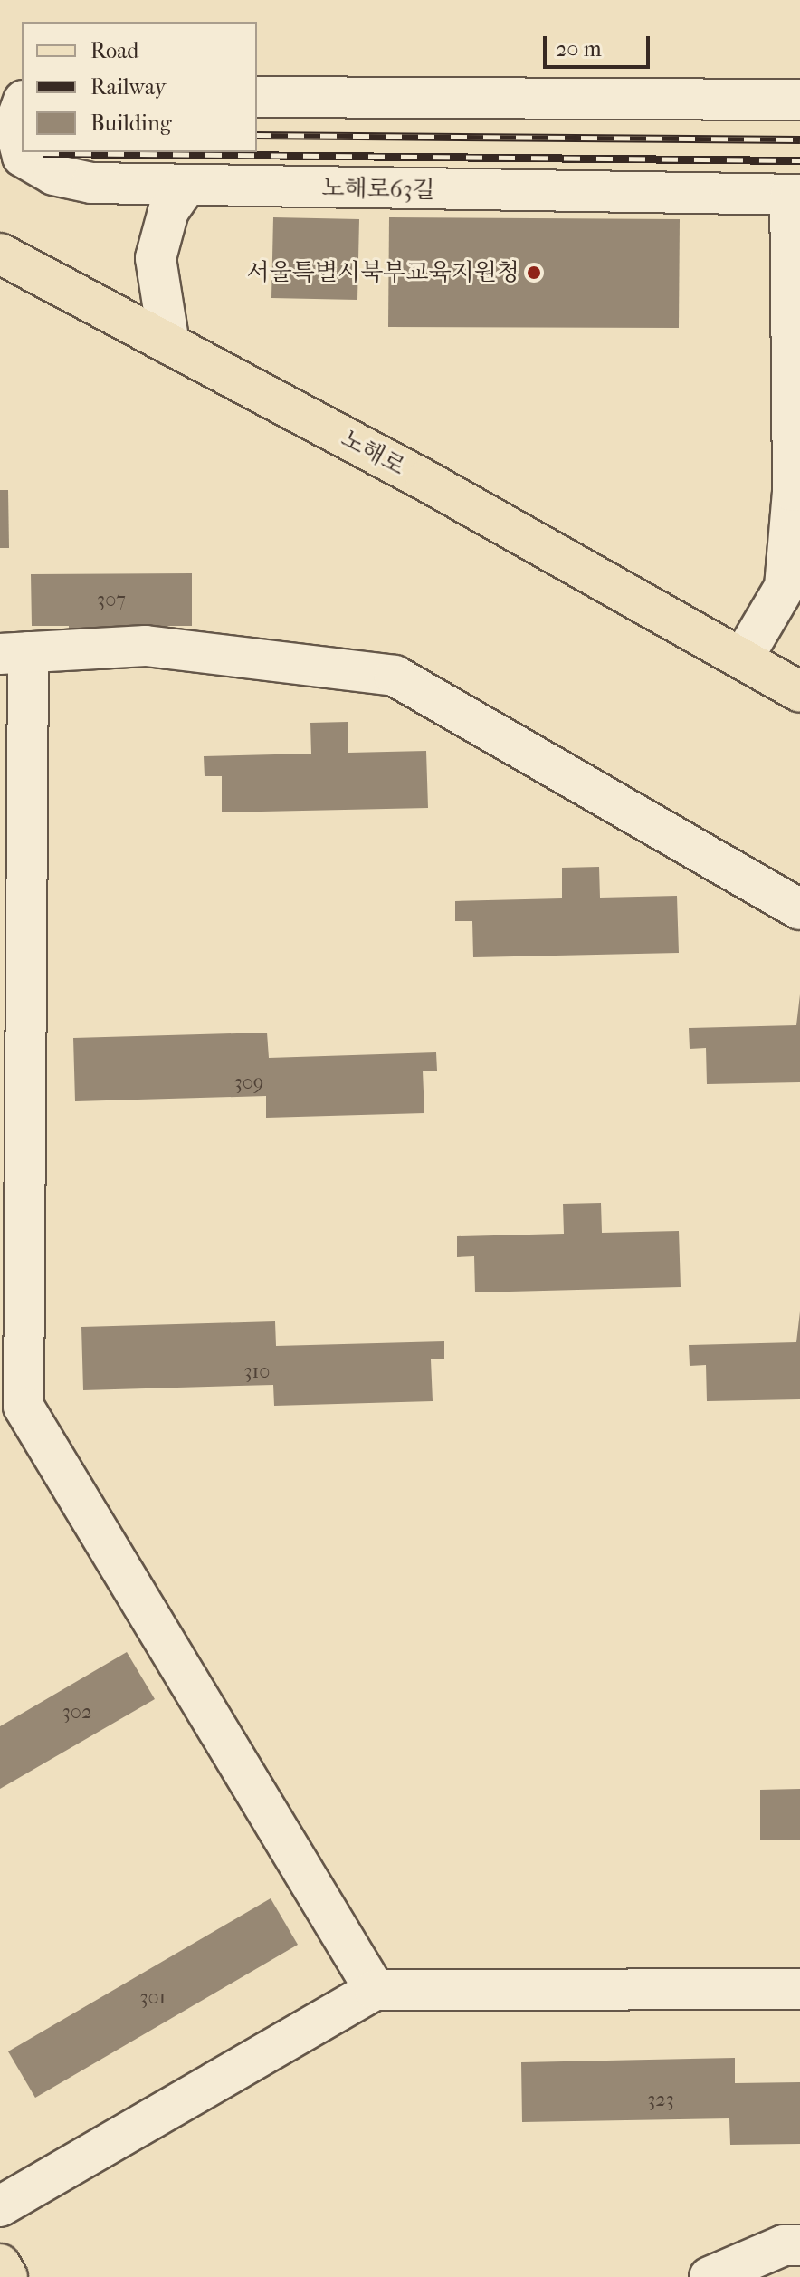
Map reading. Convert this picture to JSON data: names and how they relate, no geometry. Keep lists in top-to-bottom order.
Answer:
{
  "streets": {
    "main road": ["노해로"],
    "street": ["노해로63길"]
  },
  "places": ["서울특별시북부교육지원청"],
  "house_numbers": [
    "307",
    "309",
    "310",
    "302",
    "301",
    "323"
  ],
  "legend": ["Road", "Railway", "Building"],
  "scale_bar": "20 m"
}
